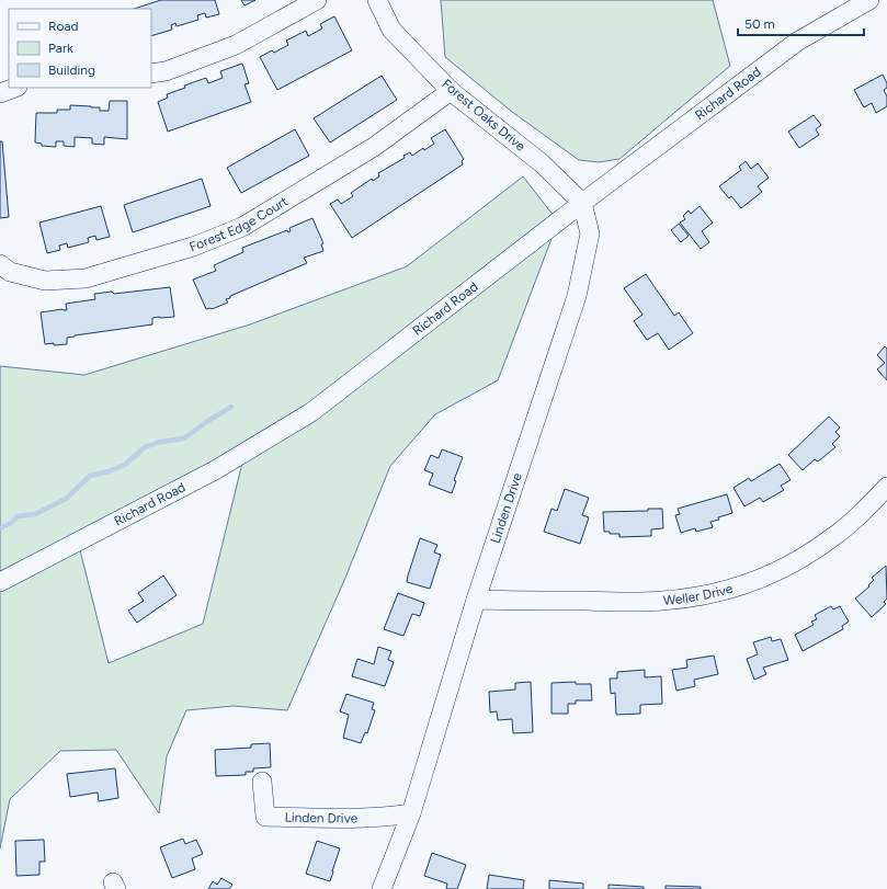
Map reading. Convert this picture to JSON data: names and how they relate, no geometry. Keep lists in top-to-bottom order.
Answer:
{
  "streets": {
    "street": [
      "Richard Road",
      "Forest Oaks Drive",
      "Forest Edge Court",
      "Linden Drive",
      "Weller Drive"
    ]
  },
  "crossings": [
    ["Richard Road", "Forest Oaks Drive"],
    ["Richard Road", "Linden Drive"],
    ["Forest Oaks Drive", "Forest Edge Court"],
    ["Forest Oaks Drive", "Linden Drive"],
    ["Linden Drive", "Weller Drive"]
  ],
  "legend": ["Road", "Park", "Building"],
  "scale_bar": "50 m"
}
